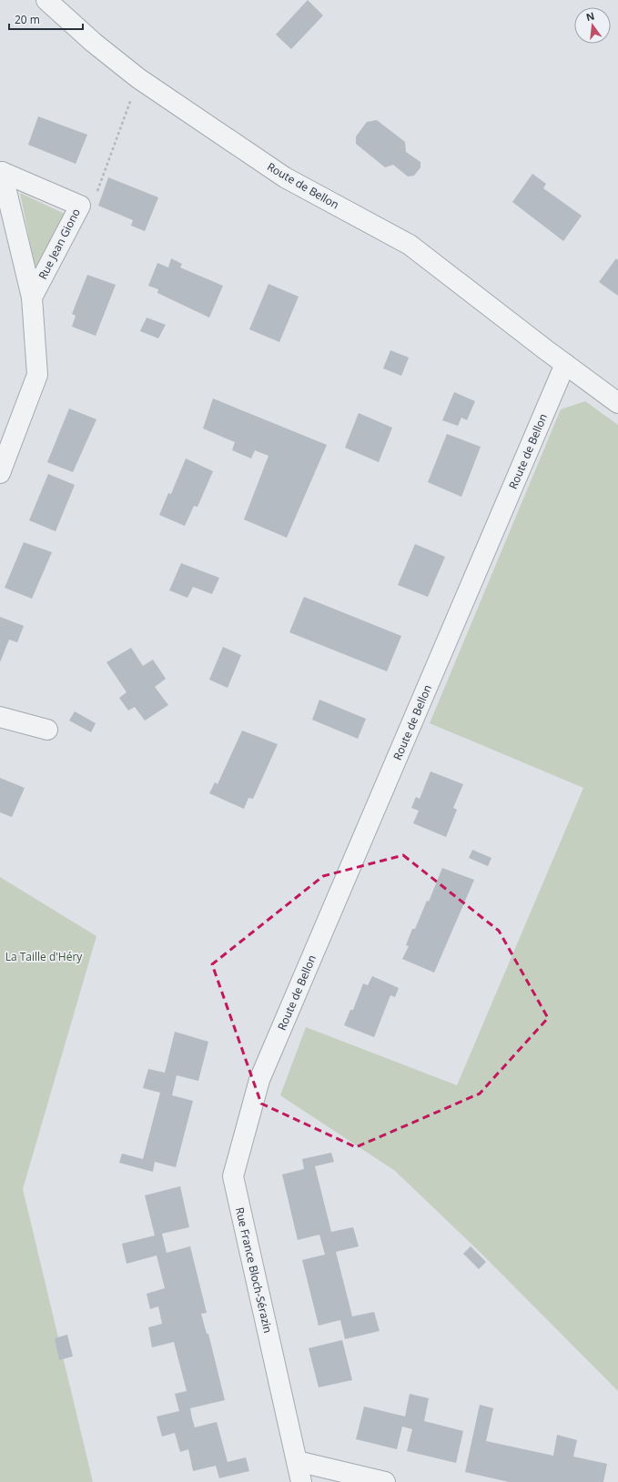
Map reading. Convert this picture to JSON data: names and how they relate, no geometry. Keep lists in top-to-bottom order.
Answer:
{
  "streets": {
    "street": ["Route de Bellon", "Rue Jean Giono", "Rue France Bloch-Sérazin"]
  },
  "crossings": [
    ["Route de Bellon", "Rue France Bloch-Sérazin"]
  ],
  "parks": ["La Taille d'Héry"],
  "scale_bar": "20 m",
  "north": "top"
}
